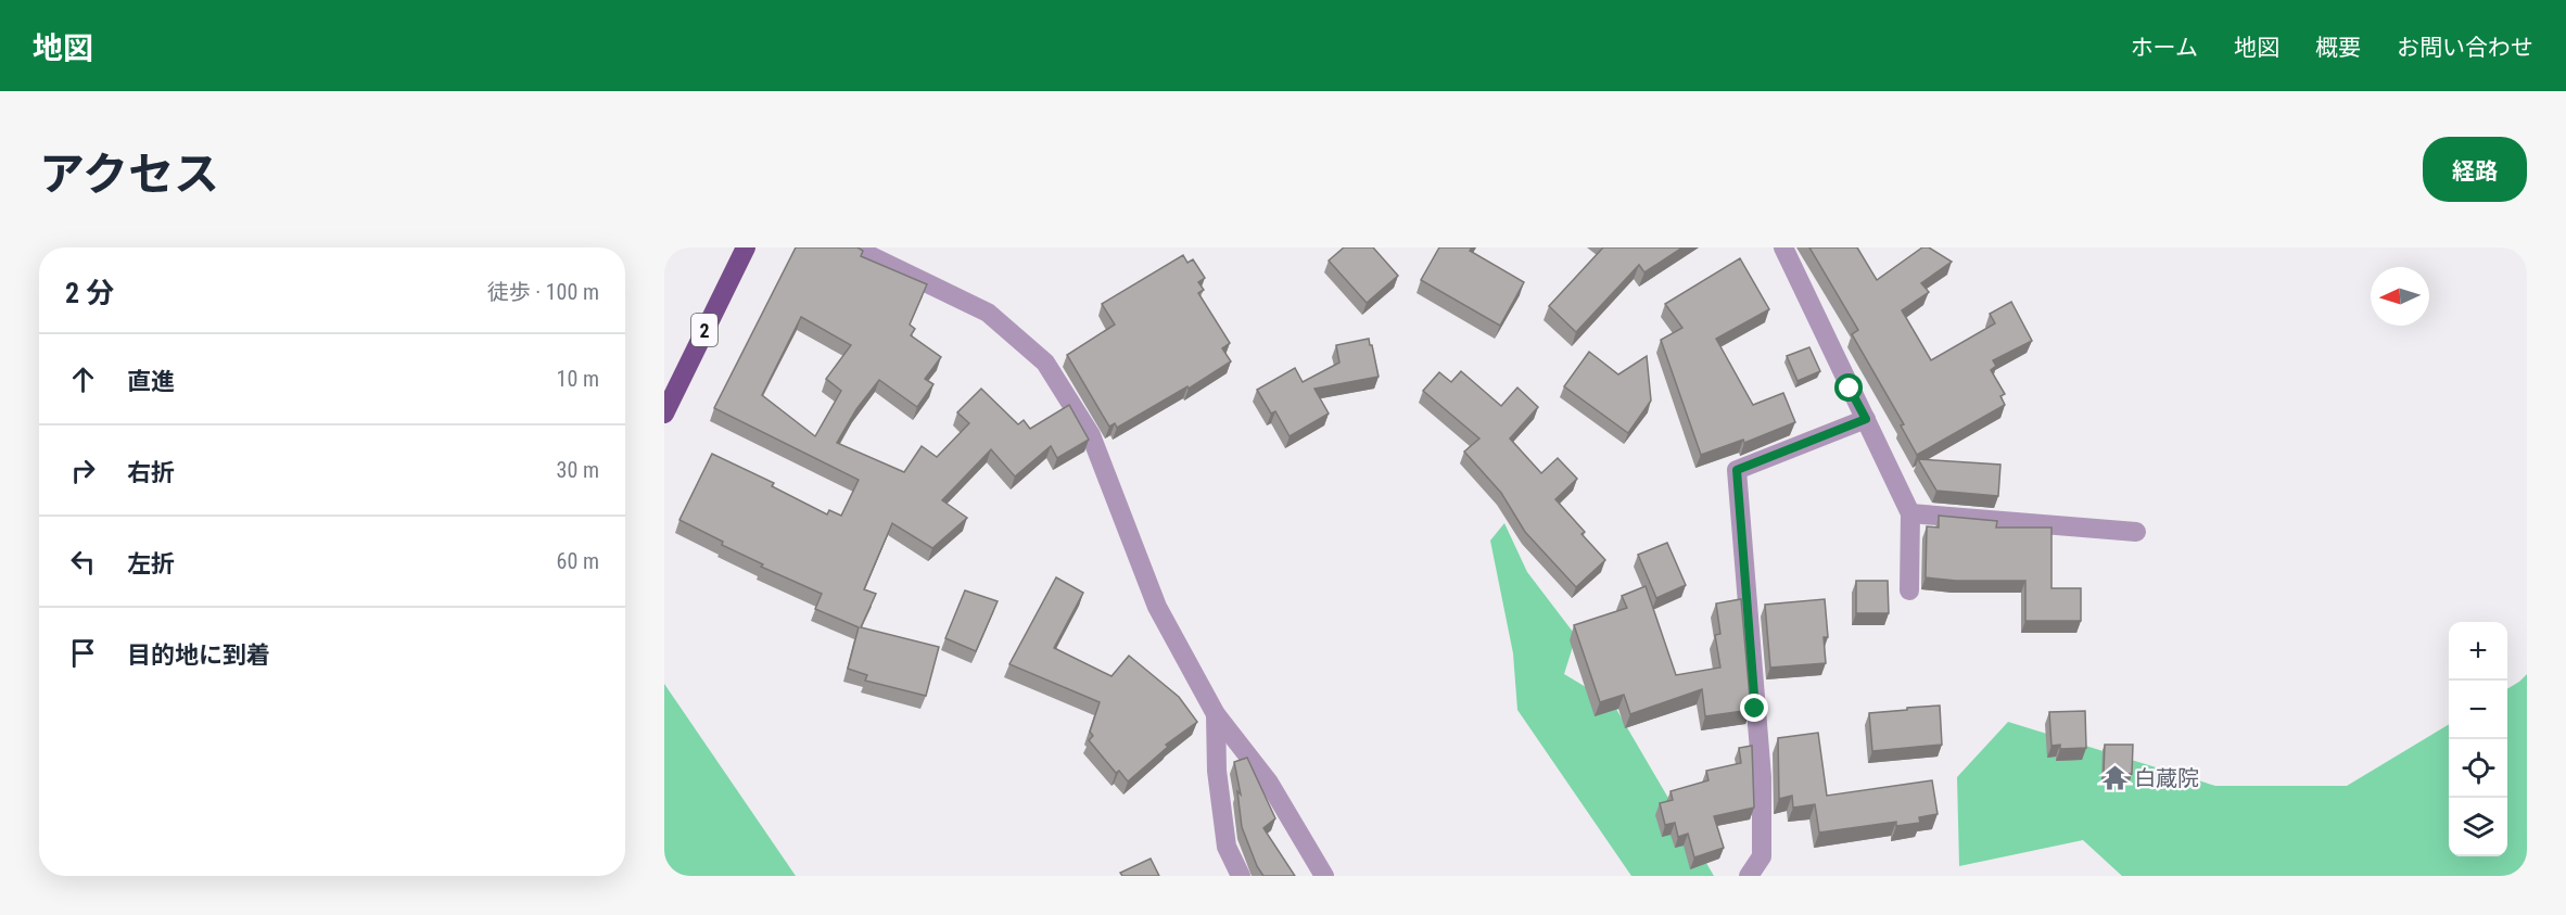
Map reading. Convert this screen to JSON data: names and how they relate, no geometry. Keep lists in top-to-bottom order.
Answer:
{
  "streets": {
    "main road": ["2"]
  },
  "places": {
    "temple": ["白蔵院"]
  },
  "north": "left",
  "page": {
    "header": "地図",
    "nav": [
      "ホーム",
      "地図",
      "概要",
      "お問い合わせ"
    ],
    "title": "アクセス",
    "buttons": "経路",
    "heading": ["2 分", "徒歩 · 100 m"],
    "list": [
      ["直進", "10 m"],
      ["右折", "30 m"],
      ["左折", "60 m"],
      "目的地に到着"
    ],
    "map_buttons": ["+", "−"]
  }
}
